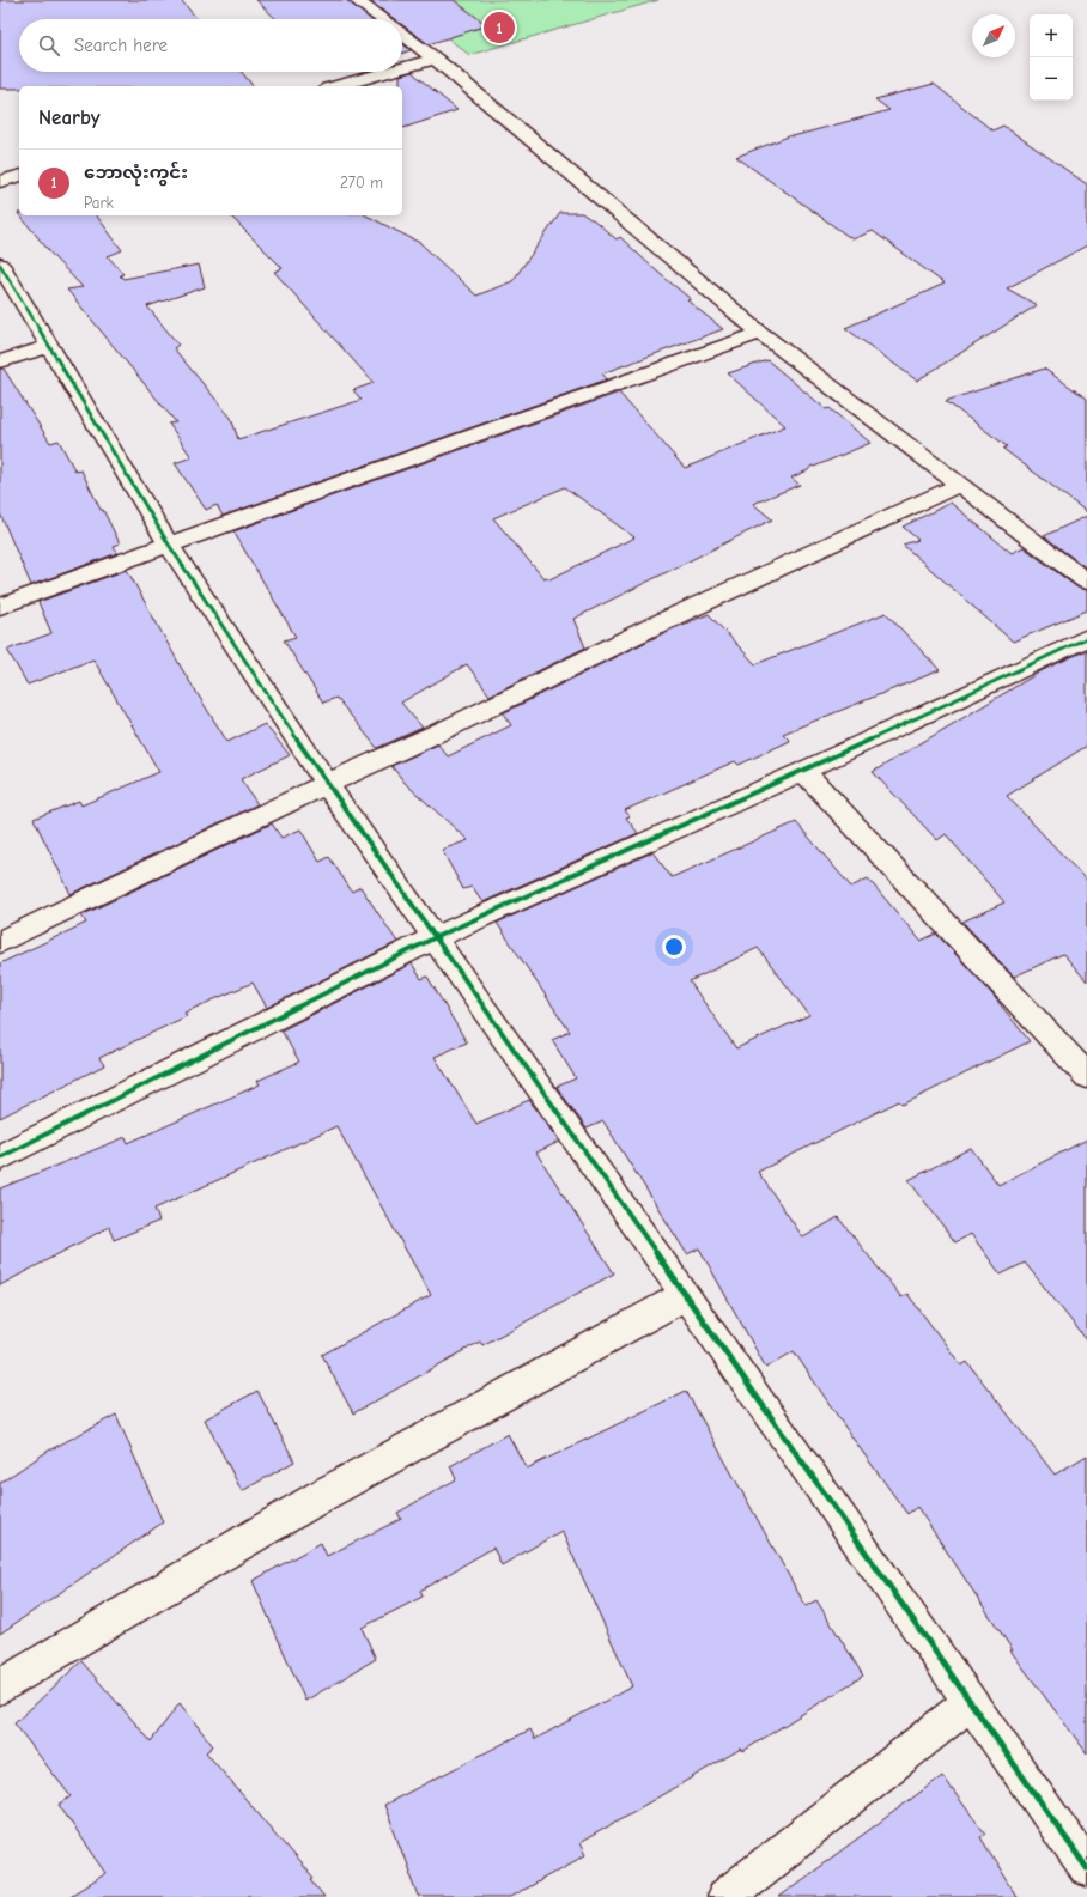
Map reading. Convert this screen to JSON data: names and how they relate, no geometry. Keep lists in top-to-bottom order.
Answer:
{
  "north": "top right",
  "page": {
    "pins": "1",
    "map_buttons": ["+", "−"],
    "search": "Search here",
    "heading": "Nearby",
    "list": [
      {
        "mark": "1",
        "name": "ဘောလုံးကွင်း",
        "note": "Park",
        "value": "270 m"
      }
    ]
  }
}
